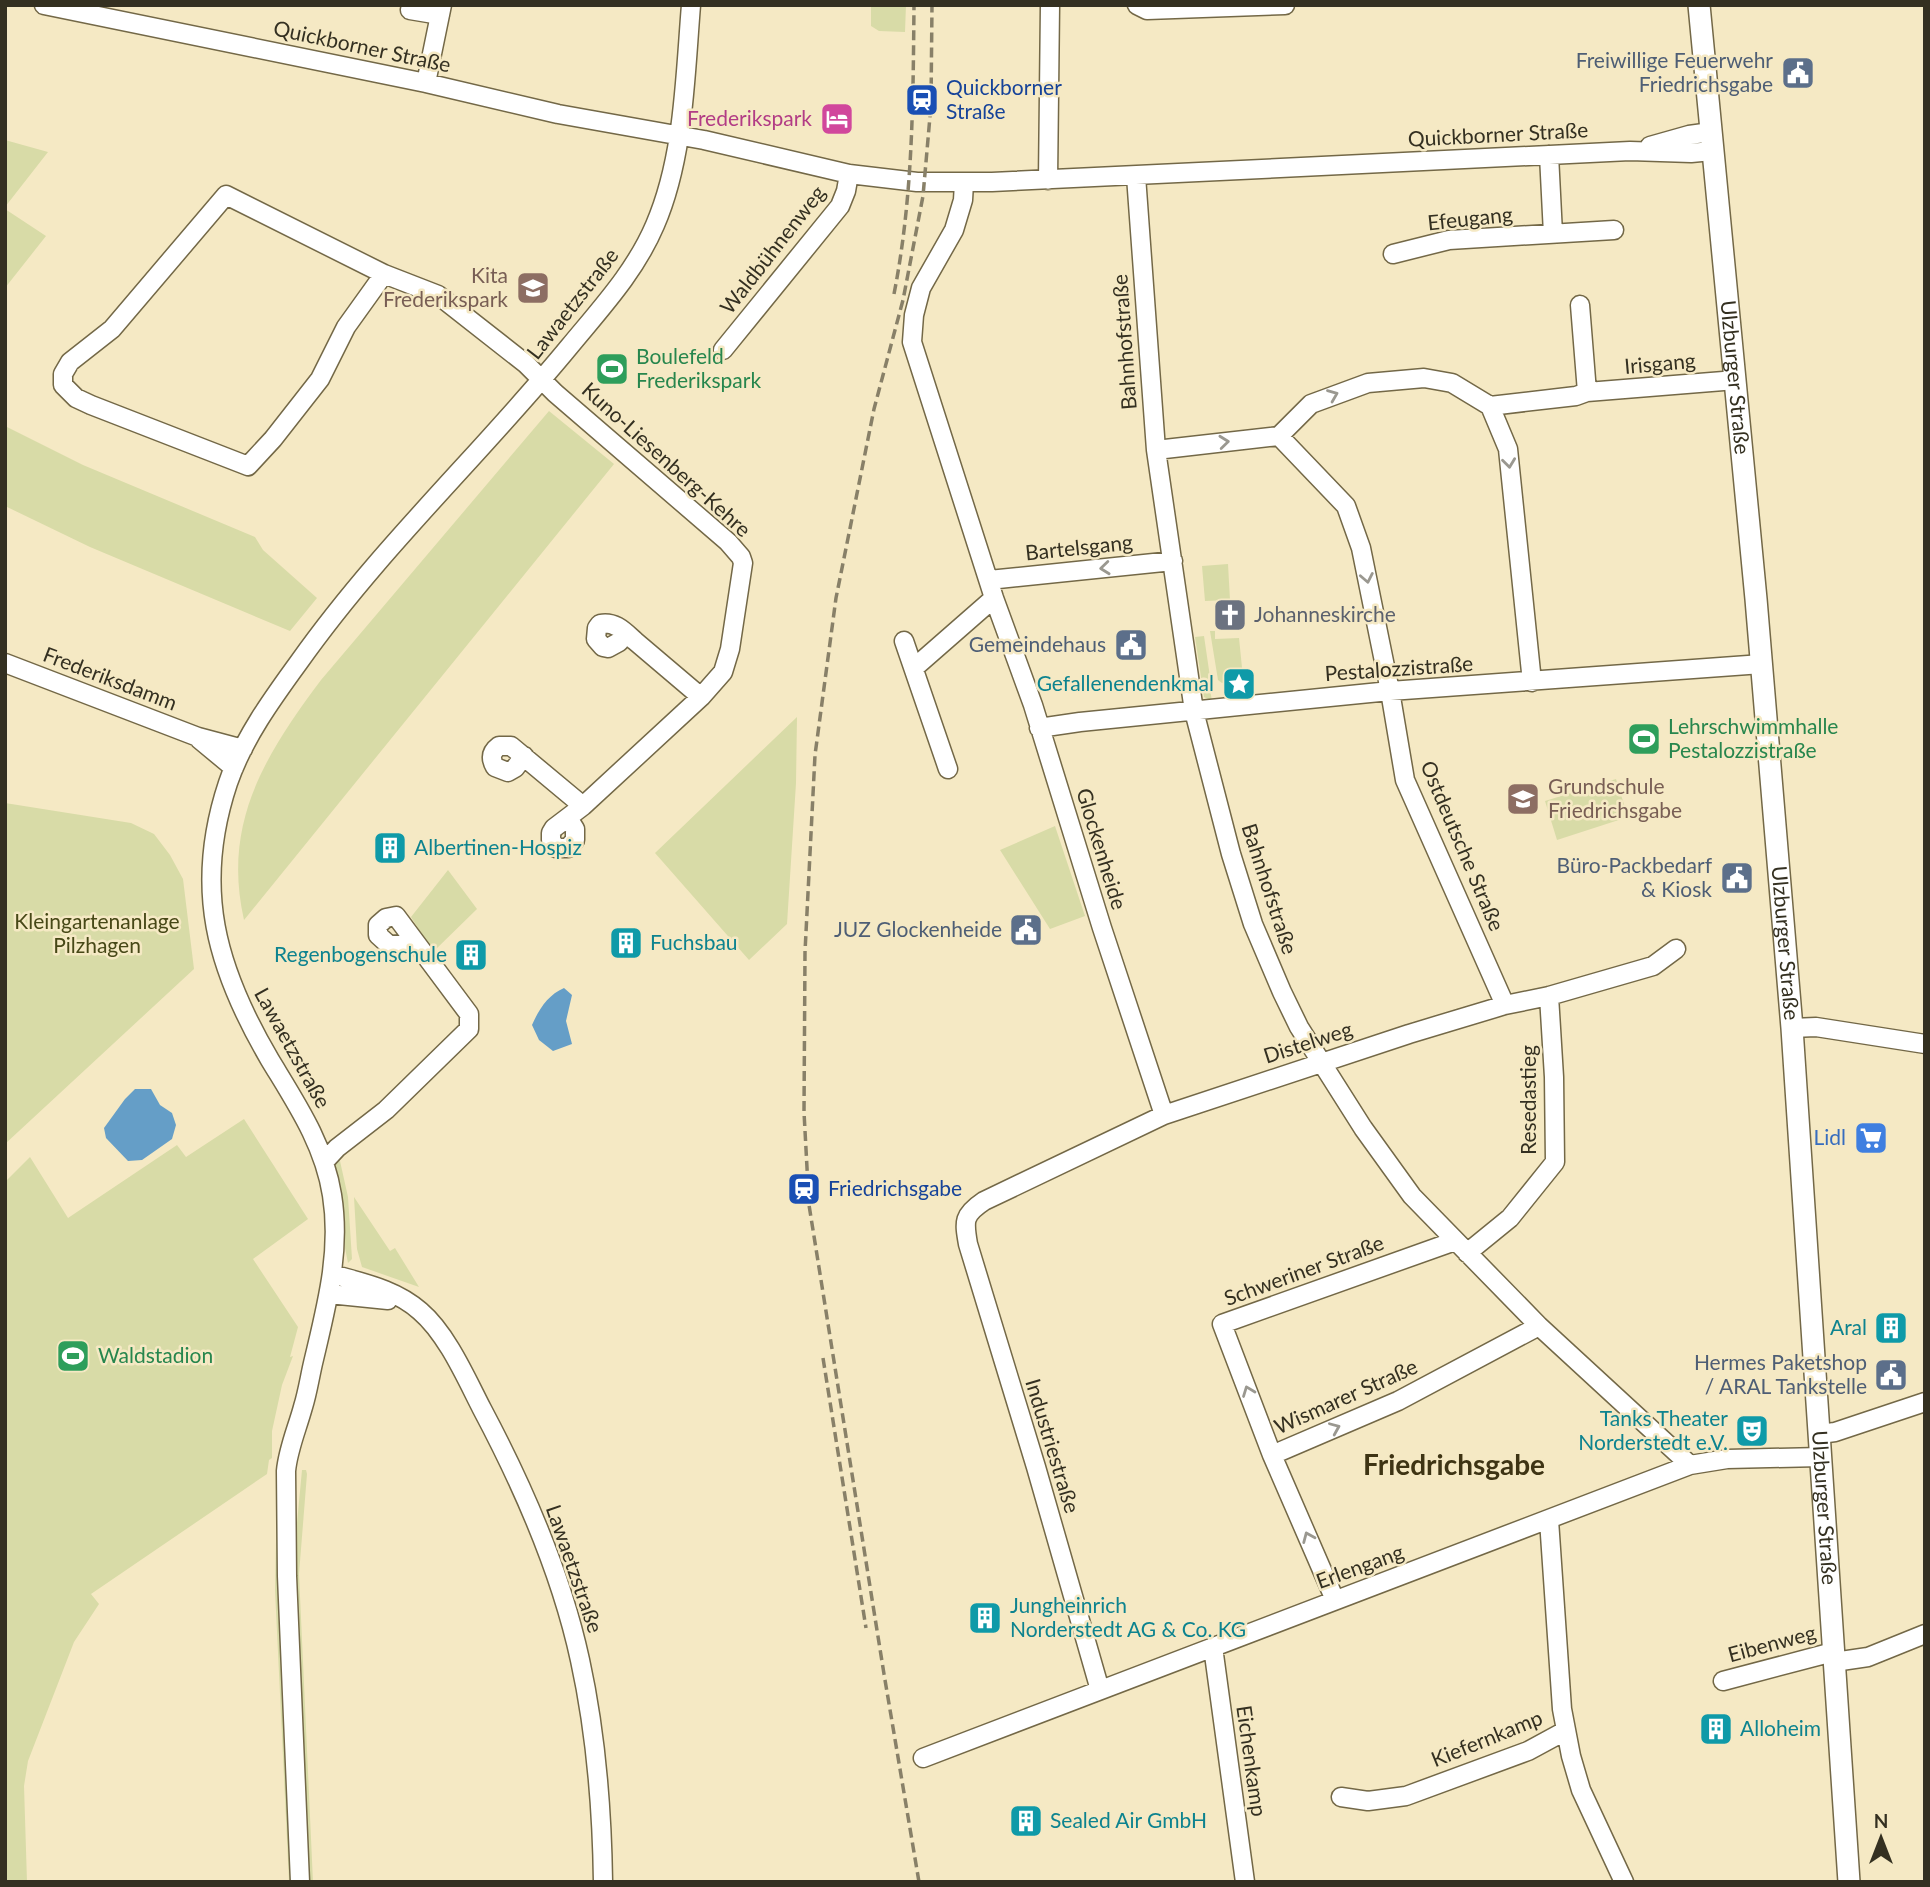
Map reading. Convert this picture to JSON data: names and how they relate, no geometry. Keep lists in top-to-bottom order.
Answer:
{
  "streets": {
    "main road": ["Ulzburger Straße"],
    "street": [
      "Quickborner Straße",
      "Efeugang",
      "Waldbühnenweg",
      "Lawaetzstraße",
      "Bahnhofstraße",
      "Irisgang",
      "Kuno-Liesenberg-Kehre",
      "Bartelsgang",
      "Pestalozzistraße",
      "Frederiksdamm",
      "Ostdeutsche Straße",
      "Glockenheide",
      "Distelweg",
      "Resedastieg",
      "Schweriner Straße",
      "Wismarer Straße",
      "Industriestraße",
      "Erlengang",
      "Eibenweg",
      "Kiefernkamp",
      "Eichenkamp"
    ]
  },
  "crossings": [
    ["Quickborner Straße", "Waldbühnenweg"],
    ["Quickborner Straße", "Lawaetzstraße"],
    ["Quickborner Straße", "Bahnhofstraße"],
    ["Quickborner Straße", "Ulzburger Straße"],
    ["Quickborner Straße", "Glockenheide"],
    ["Lawaetzstraße", "Kuno-Liesenberg-Kehre"],
    ["Lawaetzstraße", "Frederiksdamm"],
    ["Bahnhofstraße", "Bartelsgang"],
    ["Bahnhofstraße", "Pestalozzistraße"],
    ["Bahnhofstraße", "Distelweg"],
    ["Bahnhofstraße", "Resedastieg"],
    ["Bahnhofstraße", "Schweriner Straße"],
    ["Bahnhofstraße", "Wismarer Straße"],
    ["Bahnhofstraße", "Erlengang"],
    ["Irisgang", "Ulzburger Straße"],
    ["Ulzburger Straße", "Pestalozzistraße"],
    ["Ulzburger Straße", "Erlengang"],
    ["Ulzburger Straße", "Eibenweg"],
    ["Bartelsgang", "Glockenheide"],
    ["Pestalozzistraße", "Ostdeutsche Straße"],
    ["Pestalozzistraße", "Glockenheide"],
    ["Ostdeutsche Straße", "Distelweg"],
    ["Glockenheide", "Distelweg"],
    ["Distelweg", "Resedastieg"],
    ["Distelweg", "Industriestraße"],
    ["Resedastieg", "Schweriner Straße"],
    ["Schweriner Straße", "Wismarer Straße"],
    ["Wismarer Straße", "Erlengang"],
    ["Industriestraße", "Erlengang"],
    ["Erlengang", "Kiefernkamp"],
    ["Erlengang", "Eichenkamp"]
  ],
  "one_way": ["Bartelsgang"],
  "districts": ["Friedrichsgabe"],
  "parks": ["Kleingartenanlage Pilzhagen"],
  "places": {
    "public building": [
      "Freiwillige Feuerwehr Friedrichsgabe",
      "Gemeindehaus",
      "Büro-Packbedarf & Kiosk",
      "JUZ Glockenheide",
      "Hermes Paketshop / ARAL Tankstelle"
    ],
    "station": ["Quickborner Straße", "Friedrichsgabe"],
    "hotel": ["Frederikspark"],
    "school or university": ["Kita Frederikspark", "Grundschule Friedrichsgabe"],
    "sports": ["Boulefeld Frederikspark", "Lehrschwimmhalle Pestalozzistraße", "Waldstadion"],
    "church": ["Johanneskirche"],
    "place": ["Gefallenendenkmal"],
    "building": [
      "Albertinen-Hospiz",
      "Fuchsbau",
      "Regenbogenschule",
      "Aral",
      "Jungheinrich Norderstedt AG & Co. KG",
      "Alloheim",
      "Sealed Air GmbH"
    ],
    "supermarket": ["Lidl"],
    "theatre": ["Tanks Theater Norderstedt e.V."]
  },
  "north": "top"
}
